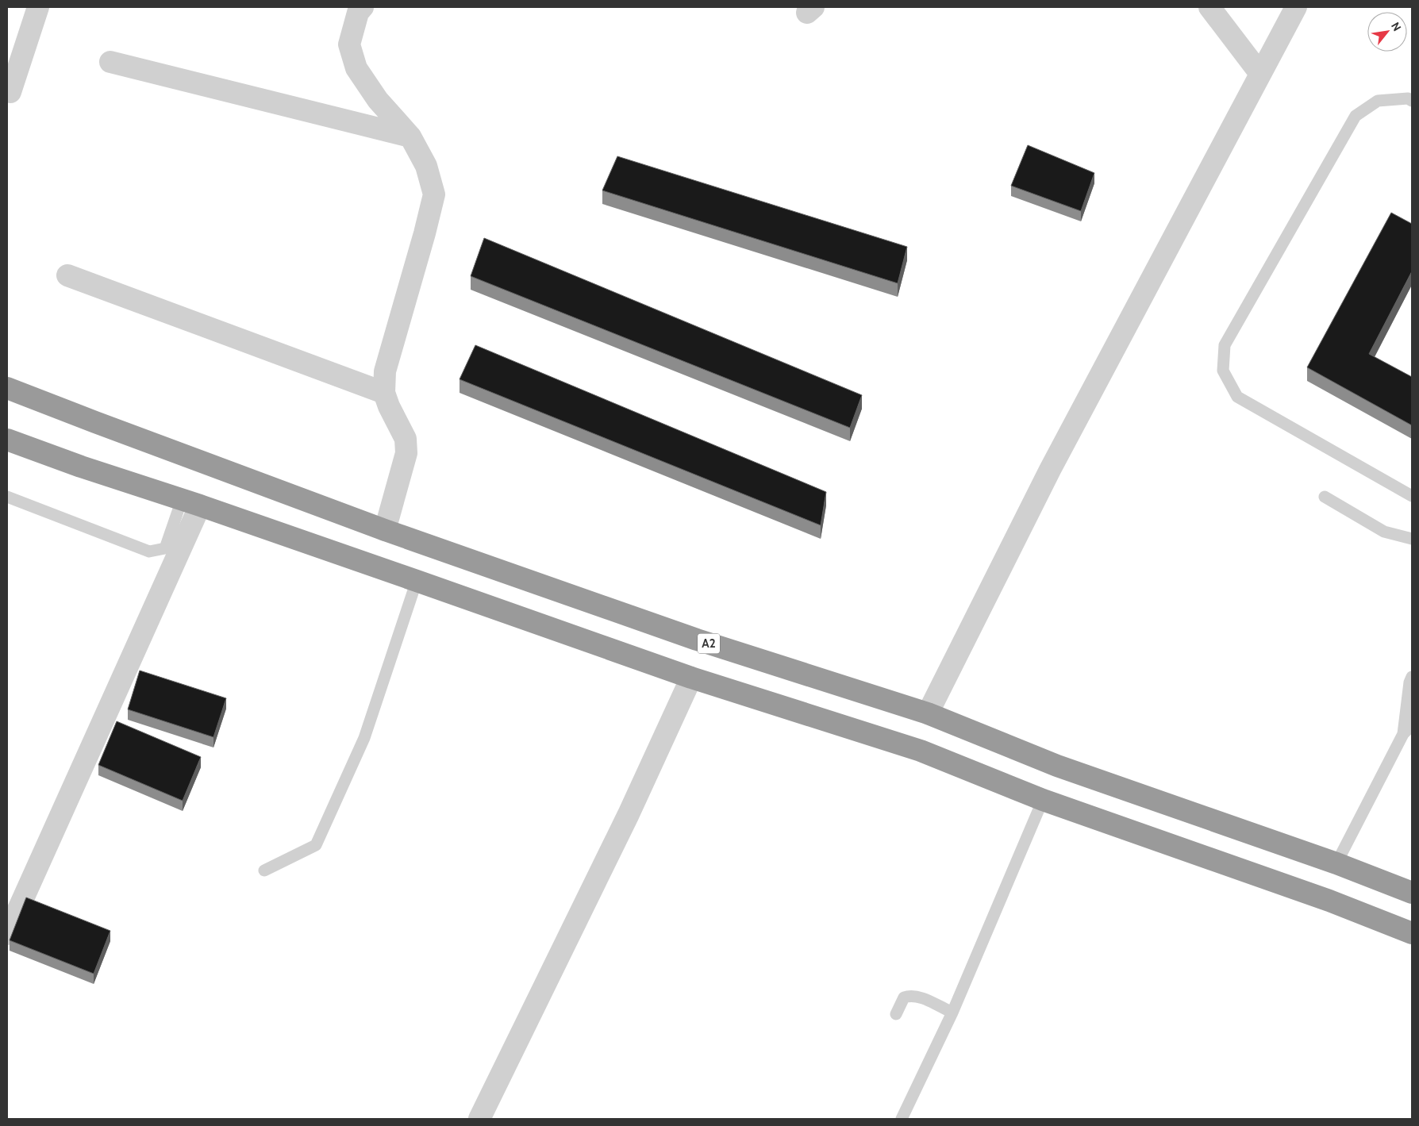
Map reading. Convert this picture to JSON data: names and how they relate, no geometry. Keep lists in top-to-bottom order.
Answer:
{
  "streets": {
    "highway": ["A2"]
  },
  "north": "top right"
}
